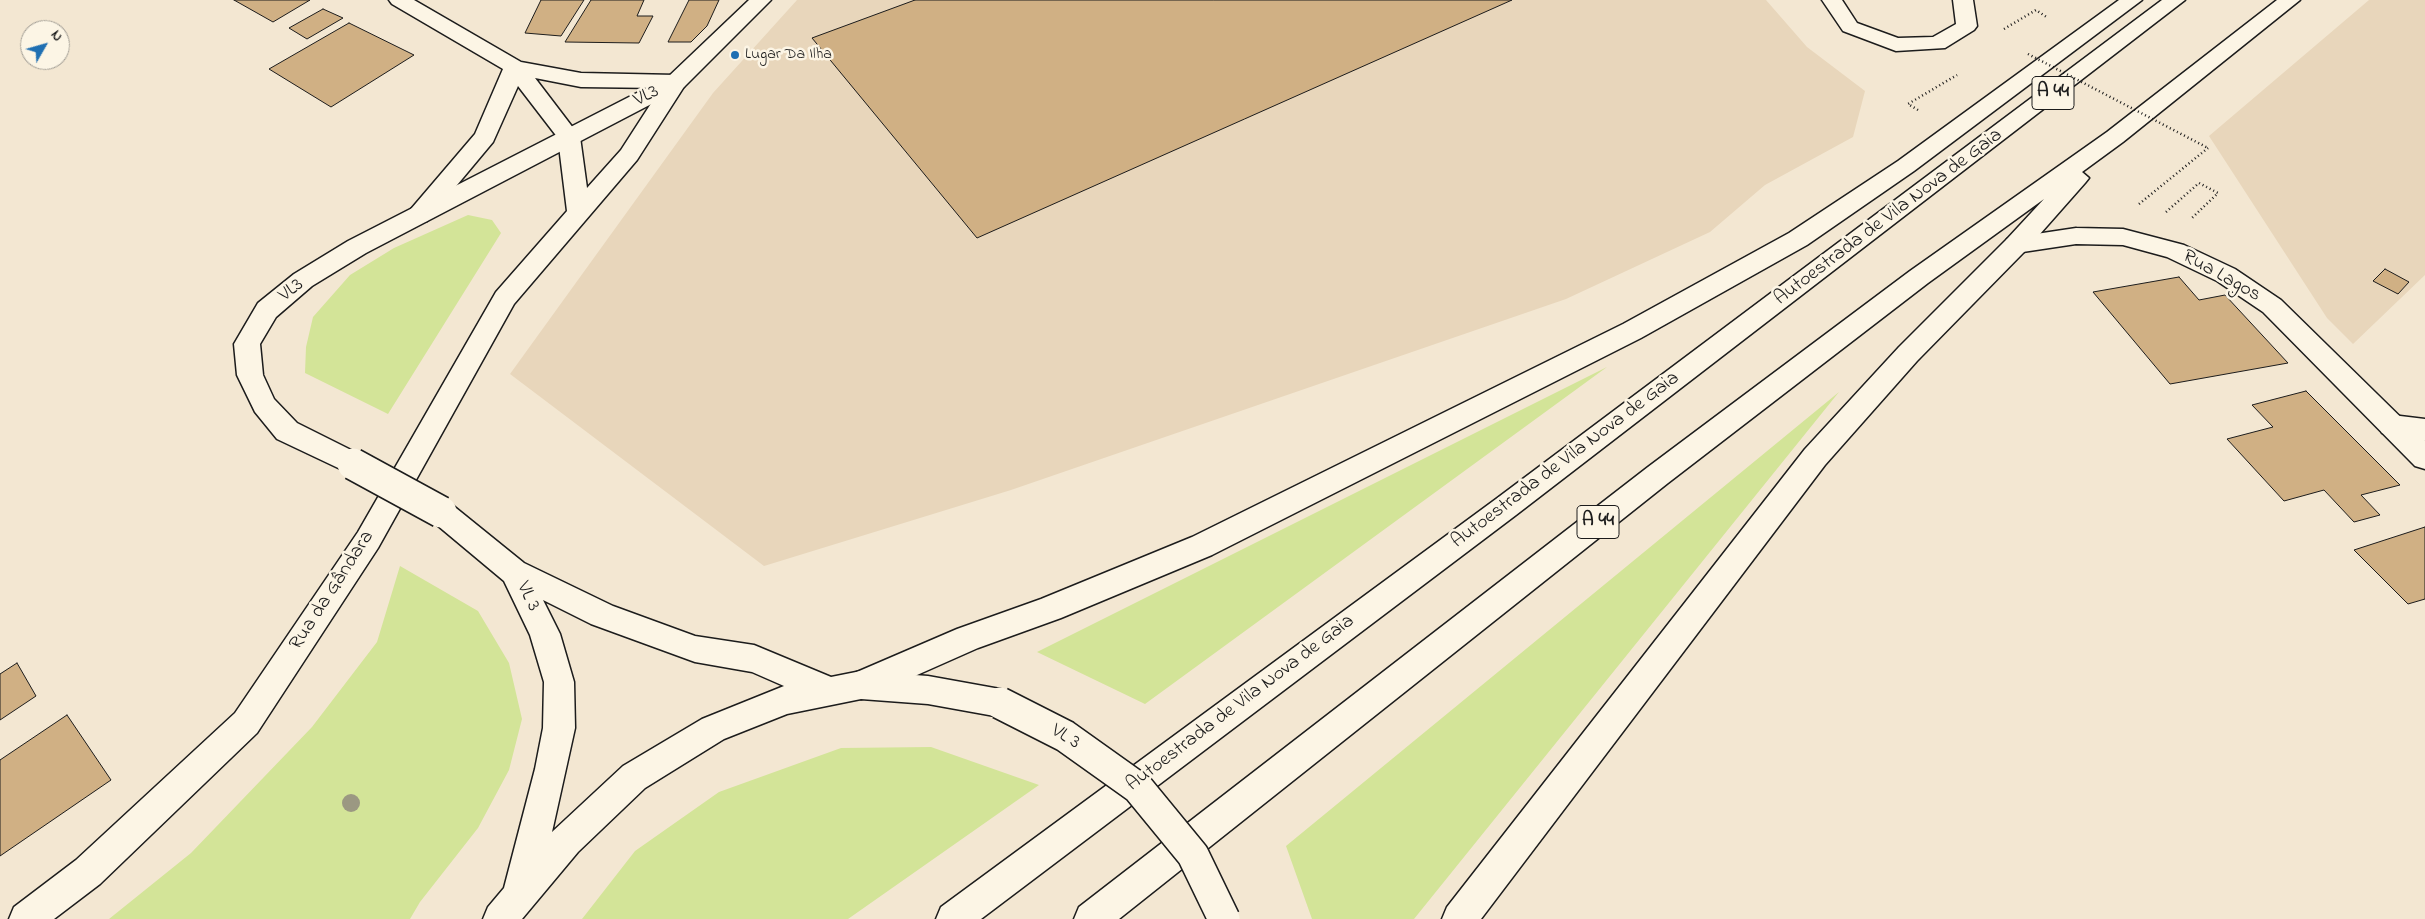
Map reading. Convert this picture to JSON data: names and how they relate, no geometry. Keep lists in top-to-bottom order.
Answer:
{
  "streets": {
    "main road": [
      "A 44",
      "VL3",
      "Autoestrada de Vila Nova de Gaia",
      "Rua Lagos",
      "Rua da Gândara",
      "VL 3"
    ]
  },
  "crossings": [
    ["VL3", "Rua da Gândara"],
    ["VL3", "VL 3"]
  ],
  "places": ["Lugar Da Ilha"],
  "north": "top right"
}
